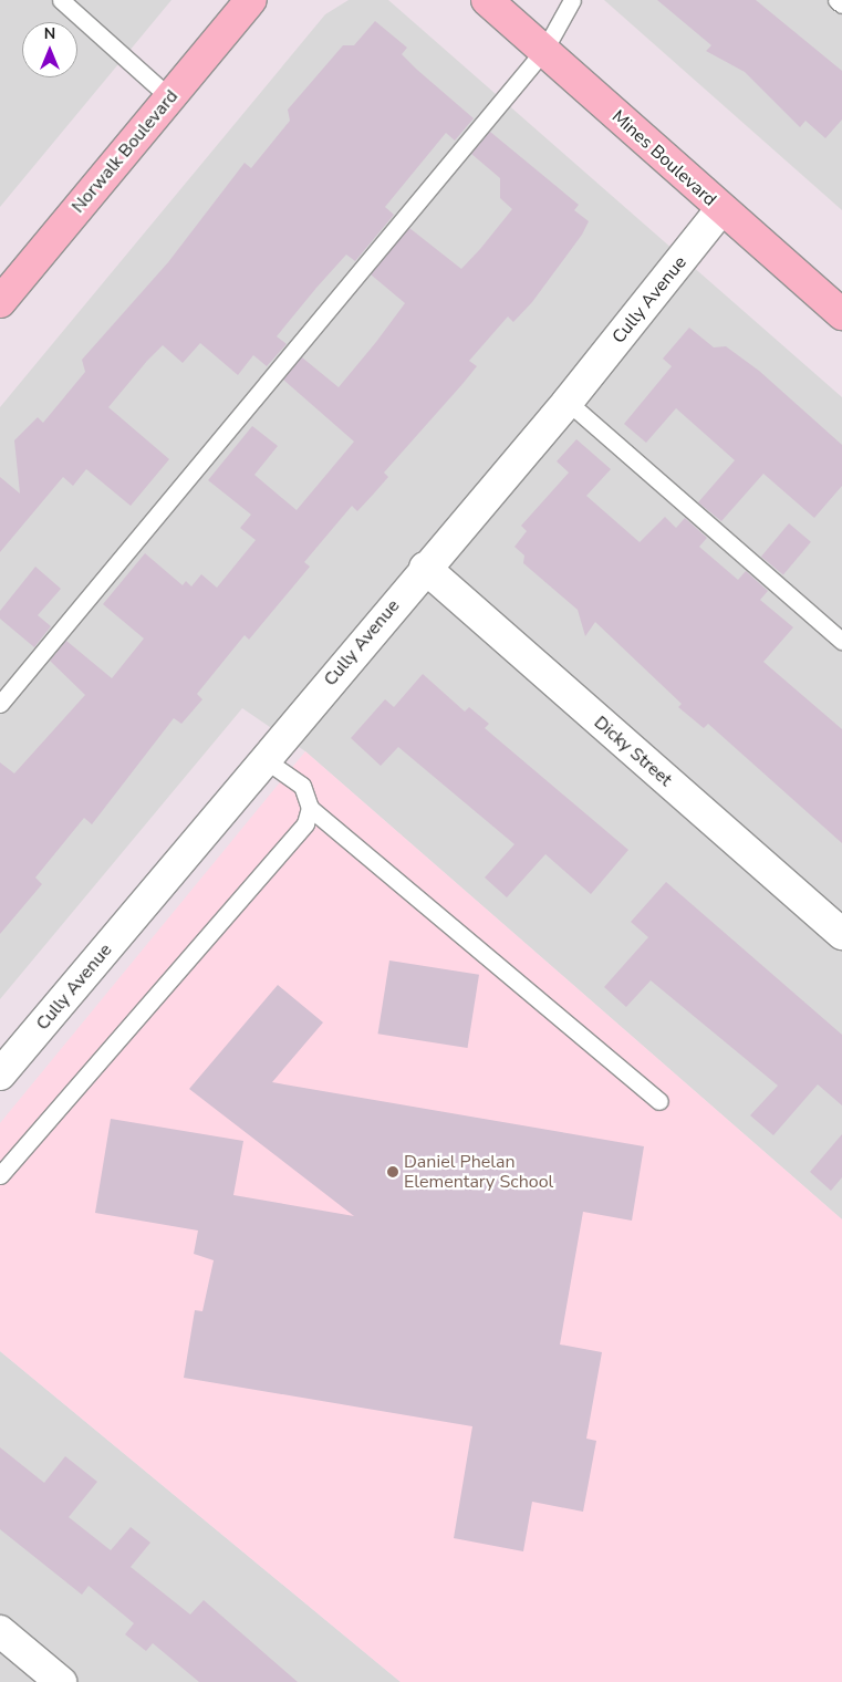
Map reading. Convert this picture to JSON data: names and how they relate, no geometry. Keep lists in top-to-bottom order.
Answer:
{
  "streets": {
    "street": [
      "Norwalk Boulevard",
      "Mines Boulevard",
      "Cully Avenue",
      "Dicky Street"
    ]
  },
  "crossings": [
    ["Mines Boulevard", "Cully Avenue"],
    ["Cully Avenue", "Dicky Street"]
  ],
  "places": ["Daniel Phelan Elementary School"],
  "north": "top"
}
